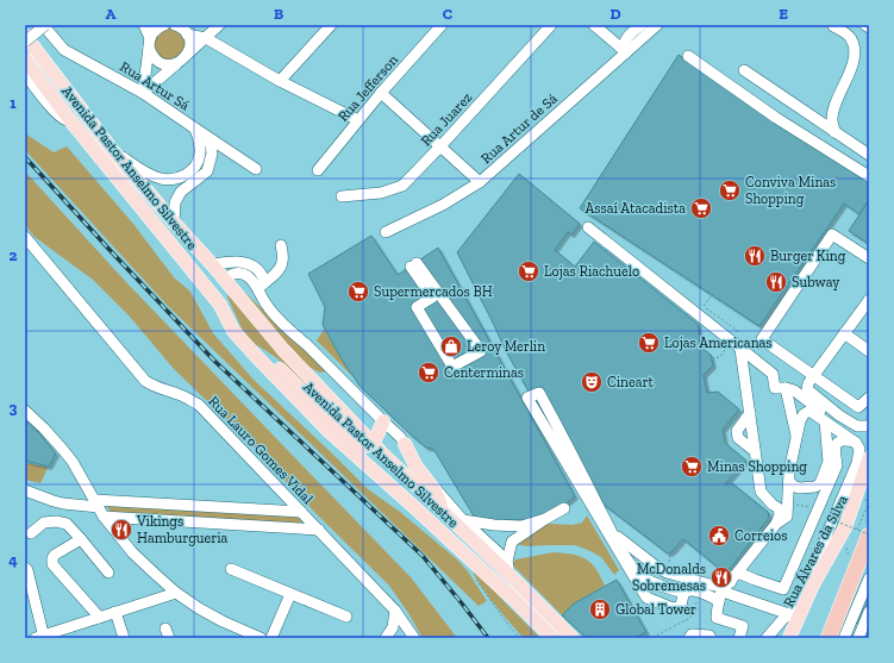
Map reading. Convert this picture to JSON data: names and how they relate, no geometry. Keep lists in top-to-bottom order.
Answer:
{
  "streets": {
    "main road": ["Avenida Pastor Anselmo Silvestre", "Rua Álvares da Silva"],
    "street": [
      "Rua Artur Sá",
      "Rua Jefferson",
      "Rua Juarez",
      "Rua Artur de Sá",
      "Rua Lauro Gomes Vidal"
    ]
  },
  "places": {
    "supermarket": [
      "Conviva Minas Shopping",
      "Assaí Atacadista",
      "Lojas Riachuelo",
      "Supermercados BH",
      "Lojas Americanas",
      "Centerminas",
      "Minas Shopping"
    ],
    "restaurant": [
      "Burger King",
      "Subway",
      "Vikings Hamburgueria",
      "McDonalds Sobremesas"
    ],
    "shop": ["Leroy Merlin"],
    "theatre": ["Cineart"],
    "public building": ["Correios"],
    "building": ["Global Tower"]
  },
  "grid": {
    "columns": [
      "A",
      "B",
      "C",
      "D",
      "E"
    ],
    "rows": [
      "1",
      "2",
      "3",
      "4"
    ]
  }
}
